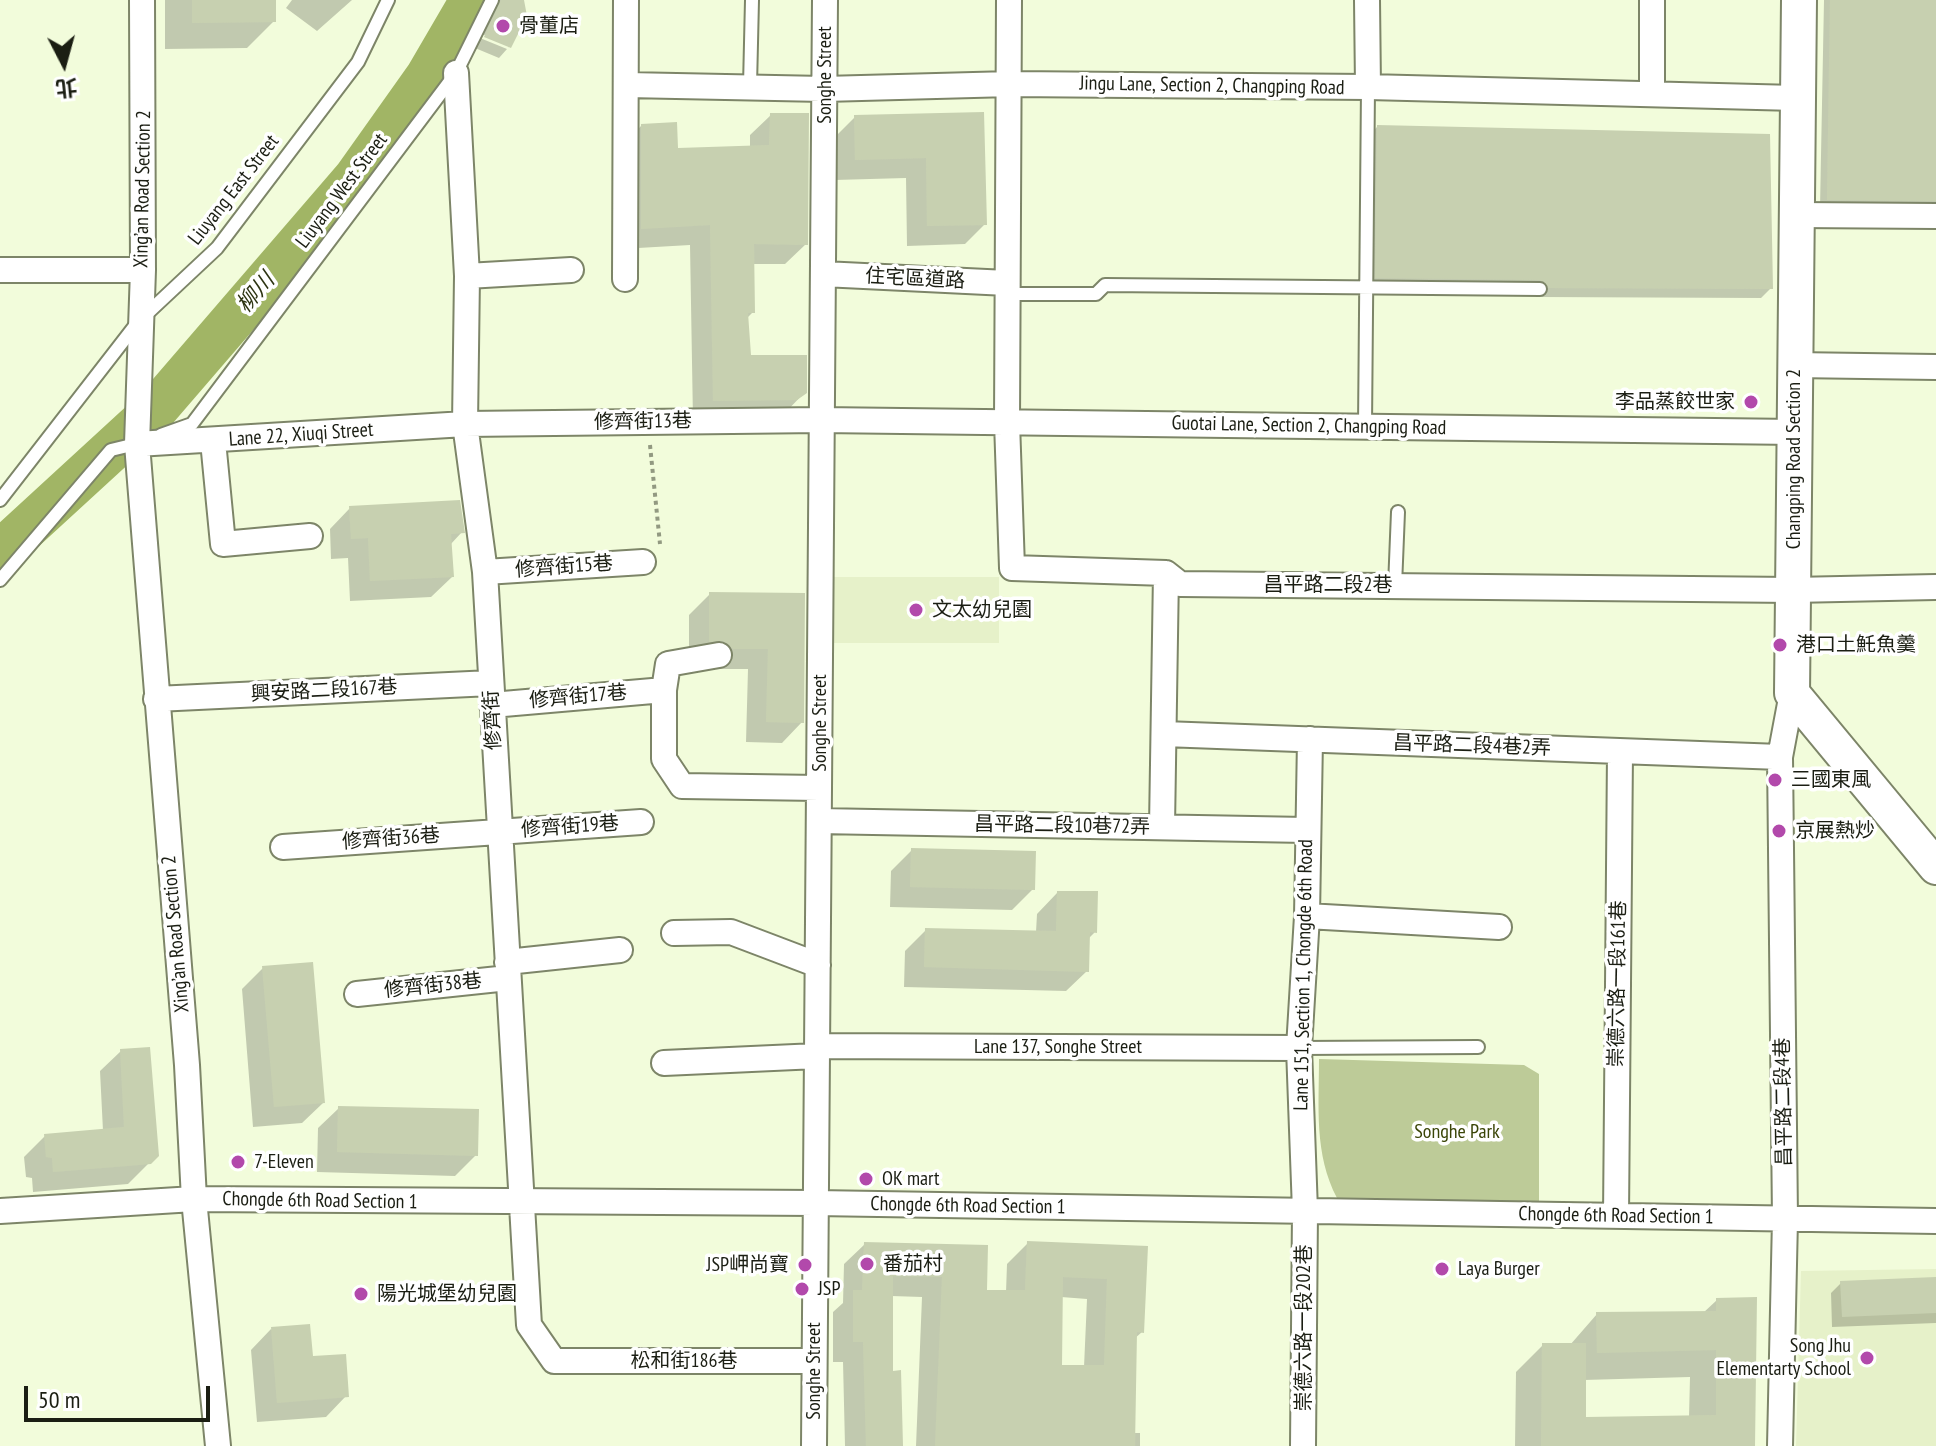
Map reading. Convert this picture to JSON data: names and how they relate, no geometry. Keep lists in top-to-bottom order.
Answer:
{
  "streets": {
    "street": [
      "Songhe Street",
      "Jingu Lane, Section 2, Changping Road",
      "Xing’an Road Section 2",
      "住宅區道路",
      "修齊街13巷",
      "Guotai Lane, Section 2, Changping Road",
      "Lane 22, Xiuqi Street",
      "Changping Road Section 2",
      "修齊街15巷",
      "昌平路二段2巷",
      "興安路二段167巷",
      "修齊街17巷",
      "修齊街",
      "昌平路二段4巷2弄",
      "昌平路二段10巷72弄",
      "修齊街19巷",
      "修齊街36巷",
      "Lane 151, Section 1, Chongde 6th Road",
      "崇德六路一段161巷",
      "修齊街38巷",
      "Lane 137, Songhe Street",
      "昌平路二段4巷",
      "Chongde 6th Road Section 1",
      "崇德六路一段202巷",
      "松和街186巷"
    ],
    "lane": ["Liuyang East Street", "Liuyang West Street"]
  },
  "crossings": [
    ["Songhe Street", "Jingu Lane, Section 2, Changping Road"],
    ["Songhe Street", "住宅區道路"],
    ["Songhe Street", "修齊街13巷"],
    ["Songhe Street", "Guotai Lane, Section 2, Changping Road"],
    ["Songhe Street", "昌平路二段10巷72弄"],
    ["Songhe Street", "Lane 137, Songhe Street"],
    ["Songhe Street", "Chongde 6th Road Section 1"],
    ["Songhe Street", "松和街186巷"],
    ["Jingu Lane, Section 2, Changping Road", "Changping Road Section 2"],
    ["Xing’an Road Section 2", "Liuyang East Street"],
    ["Xing’an Road Section 2", "Liuyang West Street"],
    ["Xing’an Road Section 2", "Lane 22, Xiuqi Street"],
    ["Xing’an Road Section 2", "興安路二段167巷"],
    ["Xing’an Road Section 2", "Chongde 6th Road Section 1"],
    ["Liuyang West Street", "Lane 22, Xiuqi Street"],
    ["Liuyang West Street", "修齊街"],
    ["修齊街13巷", "Guotai Lane, Section 2, Changping Road"],
    ["修齊街13巷", "Lane 22, Xiuqi Street"],
    ["修齊街13巷", "修齊街"],
    ["Guotai Lane, Section 2, Changping Road", "Changping Road Section 2"],
    ["Guotai Lane, Section 2, Changping Road", "昌平路二段2巷"],
    ["Lane 22, Xiuqi Street", "修齊街"],
    ["Changping Road Section 2", "昌平路二段2巷"],
    ["Changping Road Section 2", "昌平路二段4巷"],
    ["修齊街15巷", "修齊街"],
    ["興安路二段167巷", "修齊街17巷"],
    ["興安路二段167巷", "修齊街"],
    ["修齊街17巷", "修齊街"],
    ["修齊街", "修齊街19巷"],
    ["修齊街", "修齊街36巷"],
    ["修齊街", "修齊街38巷"],
    ["修齊街", "Chongde 6th Road Section 1"],
    ["修齊街", "松和街186巷"],
    ["昌平路二段4巷2弄", "Lane 151, Section 1, Chongde 6th Road"],
    ["昌平路二段4巷2弄", "崇德六路一段161巷"],
    ["昌平路二段4巷2弄", "昌平路二段4巷"],
    ["昌平路二段10巷72弄", "Lane 151, Section 1, Chongde 6th Road"],
    ["修齊街19巷", "修齊街36巷"],
    ["Lane 151, Section 1, Chongde 6th Road", "Lane 137, Songhe Street"],
    ["Lane 151, Section 1, Chongde 6th Road", "Chongde 6th Road Section 1"],
    ["Lane 151, Section 1, Chongde 6th Road", "崇德六路一段202巷"],
    ["崇德六路一段161巷", "Chongde 6th Road Section 1"],
    ["昌平路二段4巷", "Chongde 6th Road Section 1"],
    ["Chongde 6th Road Section 1", "崇德六路一段202巷"]
  ],
  "water": ["柳川"],
  "parks": ["Songhe Park"],
  "places": [
    "骨董店",
    "李品蒸餃世家",
    "文太幼兒園",
    "港口土魠魚羹",
    "三國東風",
    "京展熱炒",
    "7-Eleven",
    "OK mart",
    "番茄村",
    "JSP岬尚寶",
    "Laya Burger",
    "JSP",
    "陽光城堡幼兒園",
    "Song Jhu Elementarty School"
  ],
  "scale_bar": "50 m",
  "north": "bottom"
}
